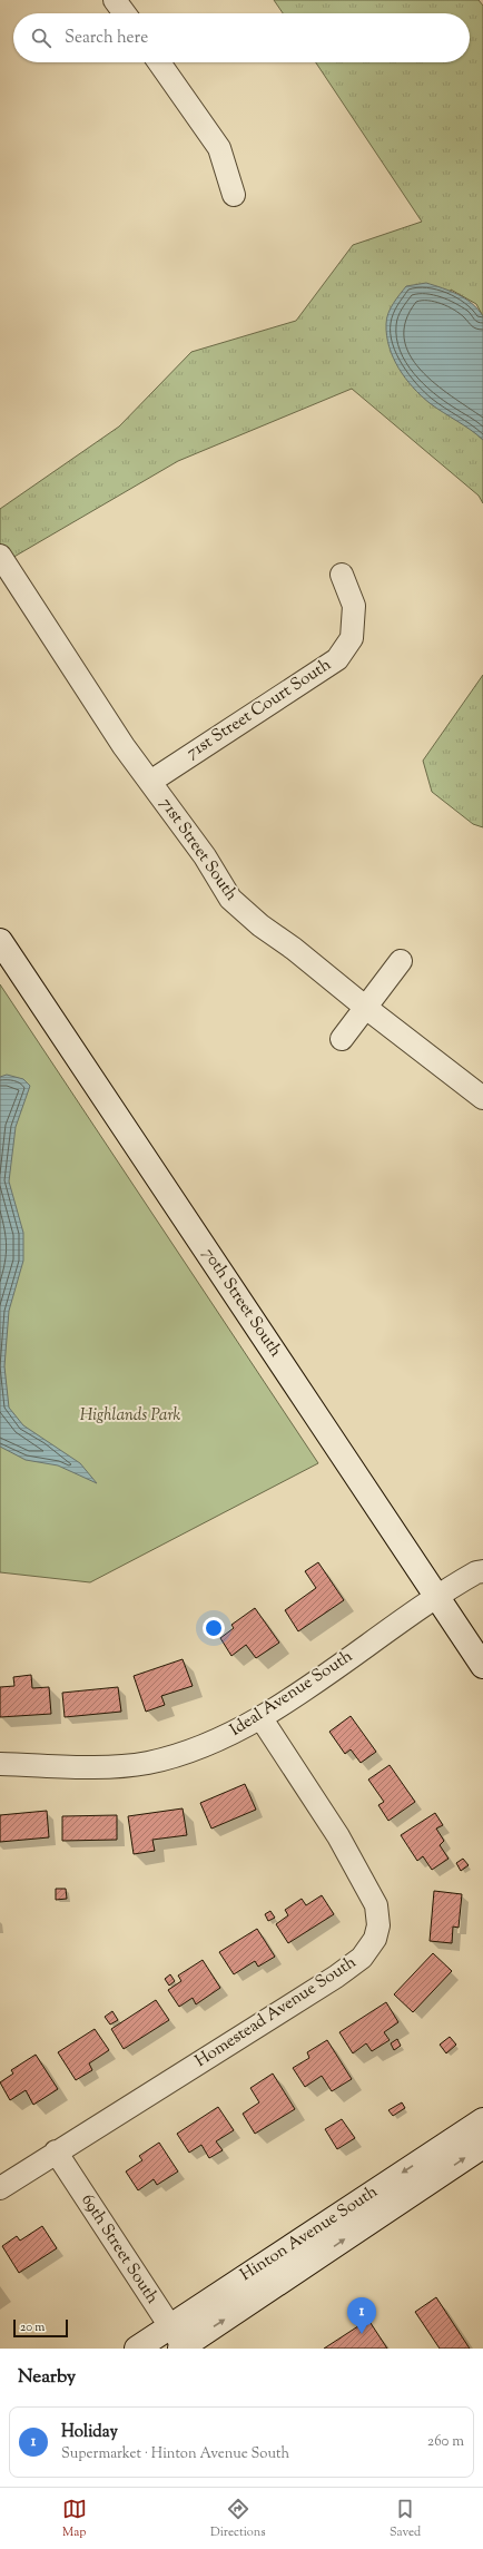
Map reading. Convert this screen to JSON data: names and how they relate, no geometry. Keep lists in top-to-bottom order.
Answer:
{
  "streets": {
    "main road": ["70th Street South", "Hinton Avenue South"],
    "street": [
      "71st Street Court South",
      "71st Street South",
      "Ideal Avenue South",
      "Homestead Avenue South",
      "69th Street South"
    ]
  },
  "crossings": [
    ["71st Street Court South", "71st Street South"],
    ["70th Street South", "Ideal Avenue South"],
    ["Ideal Avenue South", "Homestead Avenue South"],
    ["Homestead Avenue South", "69th Street South"],
    ["Hinton Avenue South", "69th Street South"]
  ],
  "parks": ["Highlands Park"],
  "scale_bar": "20 m",
  "page": {
    "search": "Search here",
    "pins": "1",
    "scale": "20 m",
    "heading": "Nearby",
    "list": [
      {
        "mark": "1",
        "name": "Holiday",
        "note": "Supermarket · Hinton Avenue South",
        "value": "260 m"
      }
    ],
    "nav": ["Map", "Directions", "Saved"]
  }
}
